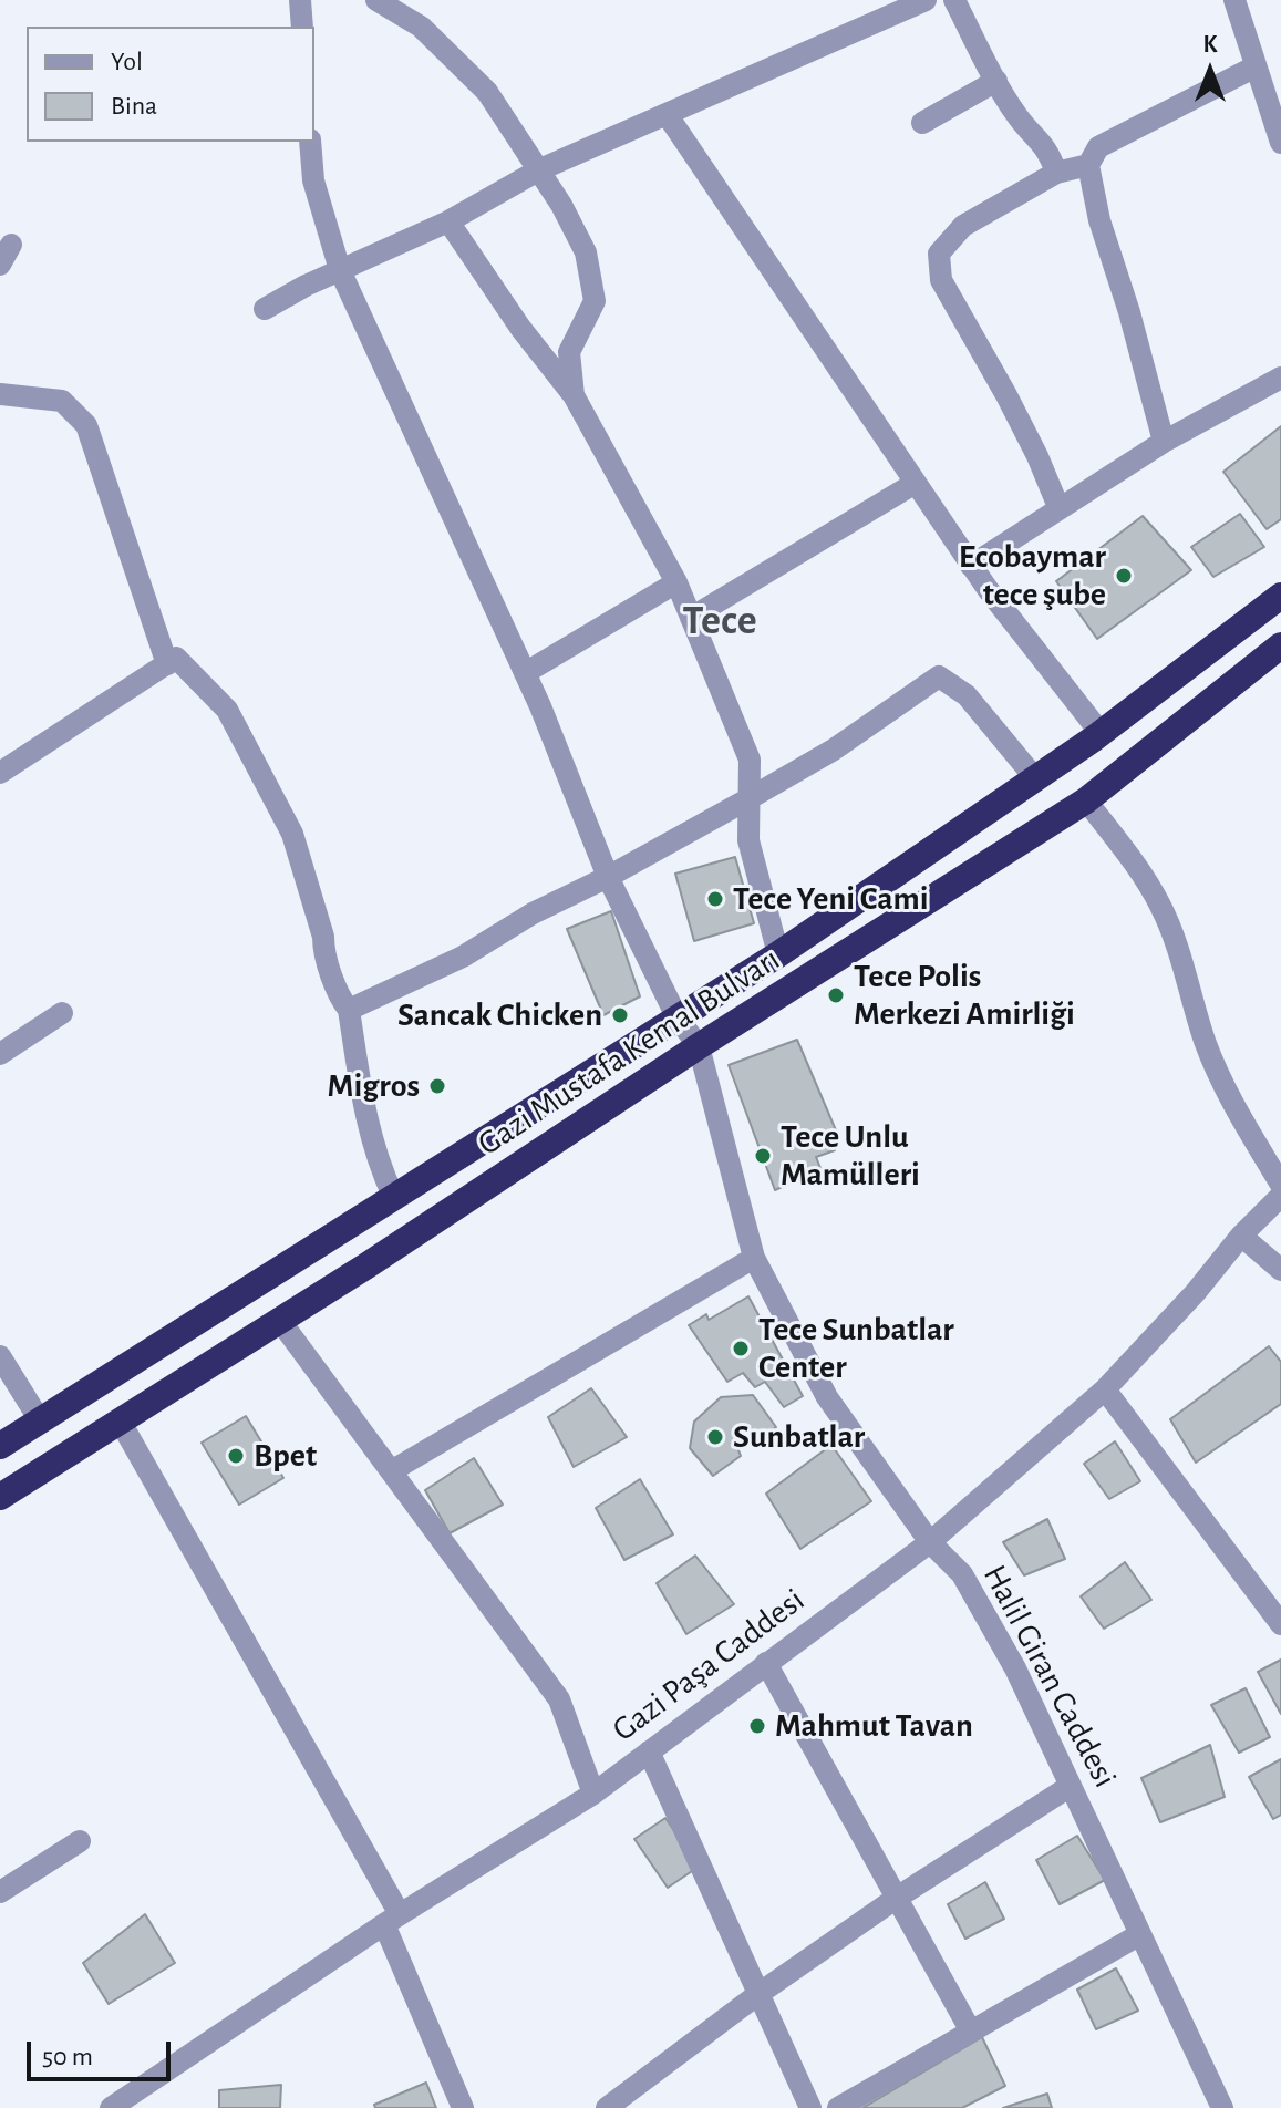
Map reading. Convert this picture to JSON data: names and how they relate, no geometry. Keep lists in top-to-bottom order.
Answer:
{
  "streets": {
    "highway": ["Gazi Mustafa Kemal Bulvarı"],
    "street": ["Gazi Paşa Caddesi", "Halil Giran Caddesi"]
  },
  "crossings": [
    ["Gazi Mustafa Kemal Bulvarı", "Halil Giran Caddesi"],
    ["Gazi Paşa Caddesi", "Halil Giran Caddesi"]
  ],
  "districts": ["Tece"],
  "places": [
    "Ecobaymar tece şube",
    "Tece Yeni Cami",
    "Tece Polis Merkezi Amirliği",
    "Sancak Chicken",
    "Migros",
    "Tece Unlu Mamülleri",
    "Tece Sunbatlar Center",
    "Sunbatlar",
    "Bpet",
    "Mahmut Tavan"
  ],
  "legend": ["Yol", "Bina"],
  "scale_bar": "50 m",
  "north": "top"
}
